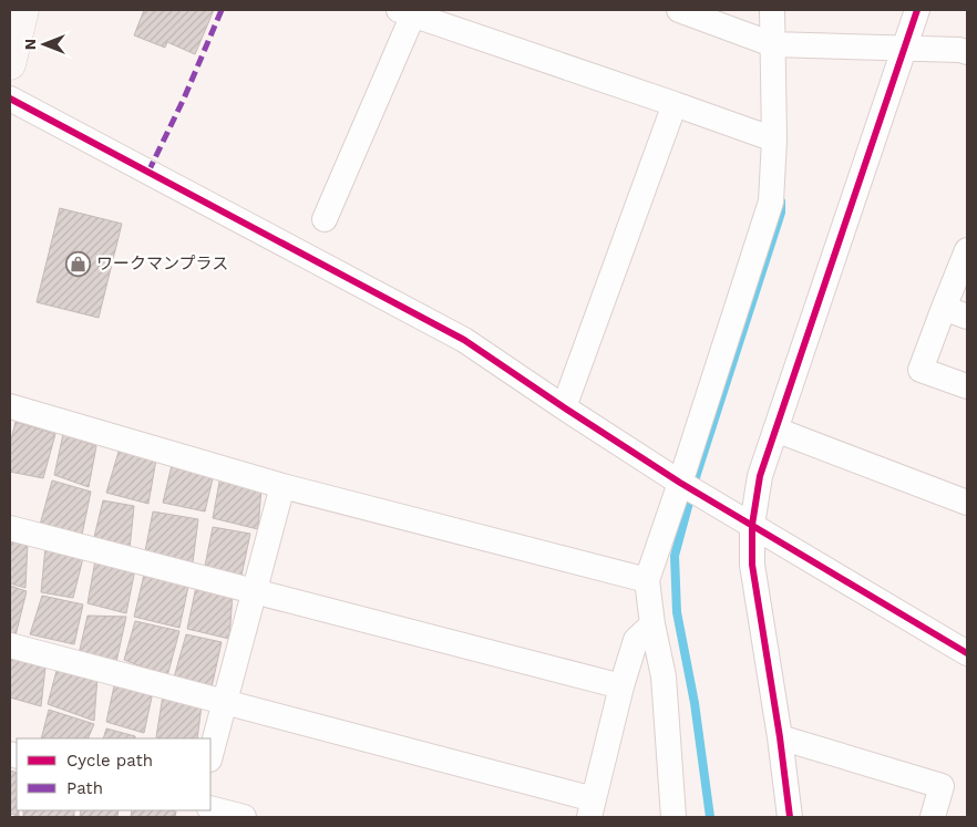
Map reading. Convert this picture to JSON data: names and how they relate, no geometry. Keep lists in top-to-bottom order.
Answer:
{
  "places": {
    "shop": ["ワークマンプラス"]
  },
  "legend": ["Cycle path", "Path"],
  "north": "left"
}
